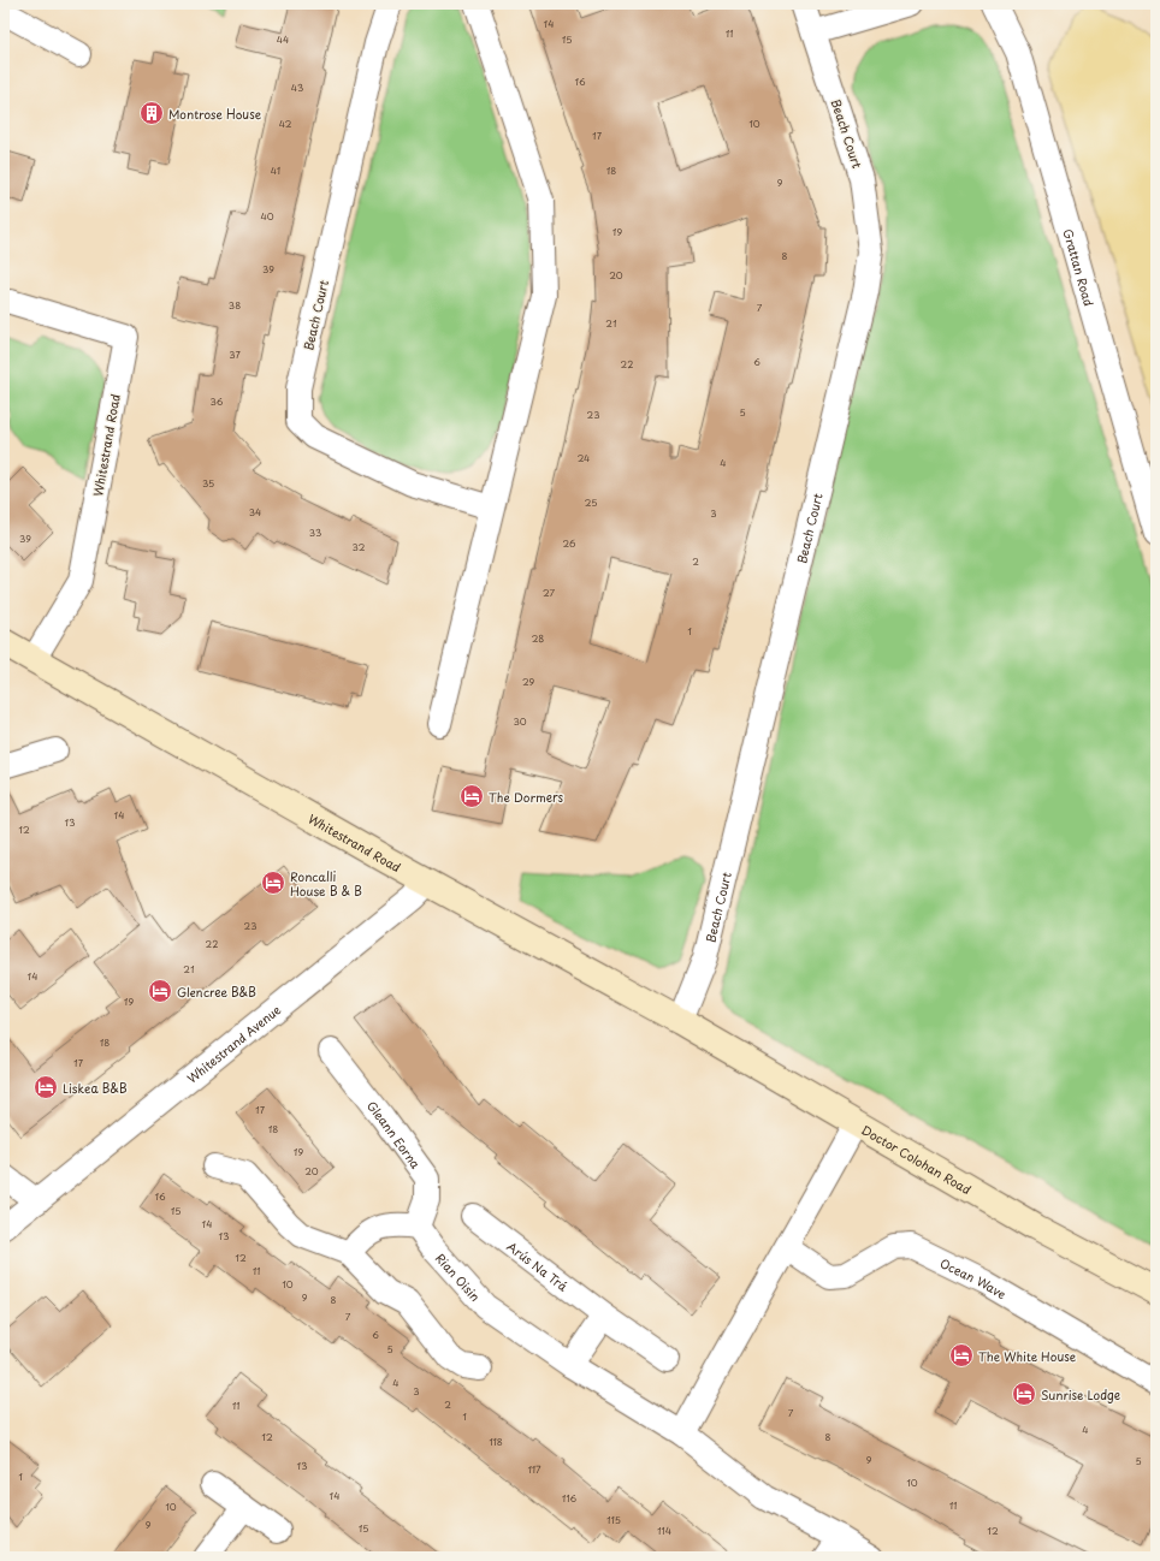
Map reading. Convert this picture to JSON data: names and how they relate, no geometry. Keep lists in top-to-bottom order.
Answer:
{
  "streets": {
    "main road": ["Whitestrand Road", "Doctor Colohan Road"],
    "street": [
      "Beach Court",
      "Grattan Road",
      "Whitestrand Avenue",
      "Gleann Eorna",
      "Arús Na Trá",
      "Rian Oisin",
      "Ocean Wave"
    ]
  },
  "crossings": [
    ["Beach Court", "Whitestrand Road"],
    ["Beach Court", "Doctor Colohan Road"],
    ["Whitestrand Road", "Whitestrand Avenue"],
    ["Whitestrand Road", "Doctor Colohan Road"],
    ["Gleann Eorna", "Rian Oisin"]
  ],
  "places": {
    "building": ["Montrose House"],
    "hotel": [
      "The Dormers",
      "Roncalli House B & B",
      "Glencree B&B",
      "Liskea B&B",
      "The White House",
      "Sunrise Lodge"
    ]
  },
  "house_numbers": [
    "14",
    "11",
    "44",
    "15",
    "16",
    "43",
    "42",
    "10",
    "17",
    "41",
    "18",
    "9",
    "40",
    "19",
    "8",
    "39",
    "20",
    "38",
    "7",
    "21",
    "37",
    "6",
    "22",
    "36",
    "5",
    "23",
    "24",
    "4",
    "35",
    "25",
    "34",
    "3",
    "33",
    "39",
    "26",
    "32",
    "2",
    "27",
    "1",
    "28",
    "29",
    "30",
    "14",
    "13",
    "12",
    "23",
    "22",
    "21",
    "14",
    "19",
    "18",
    "17",
    "17",
    "18",
    "19",
    "20",
    "16",
    "15",
    "14",
    "13",
    "12",
    "11",
    "10",
    "9",
    "8",
    "7",
    "6",
    "5",
    "4",
    "3",
    "2",
    "11",
    "7",
    "1",
    "4",
    "12",
    "8",
    "118",
    "9",
    "5",
    "13",
    "117",
    "1",
    "10",
    "14",
    "116",
    "11",
    "10",
    "115",
    "9",
    "15",
    "114",
    "12"
  ]
}
